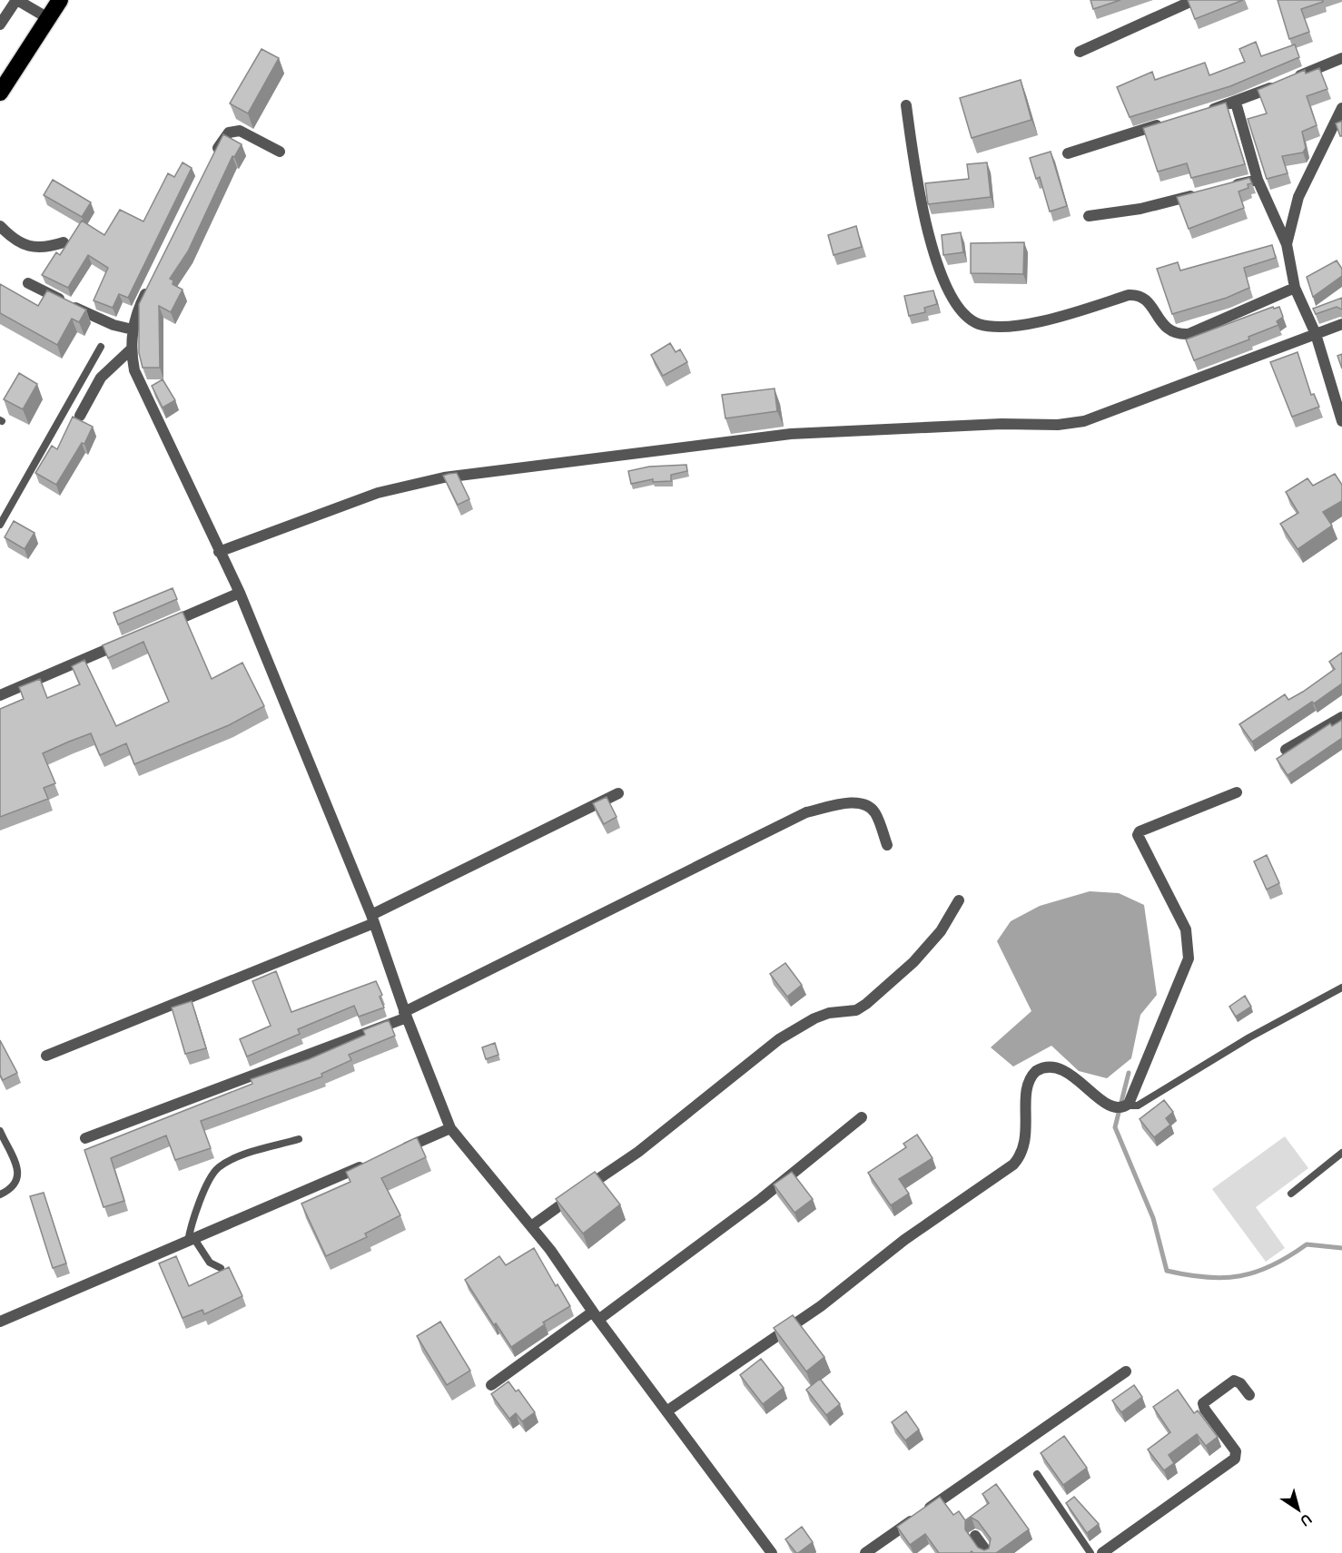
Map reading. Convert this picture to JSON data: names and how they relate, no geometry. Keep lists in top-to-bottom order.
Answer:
{
  "north": "bottom right"
}
